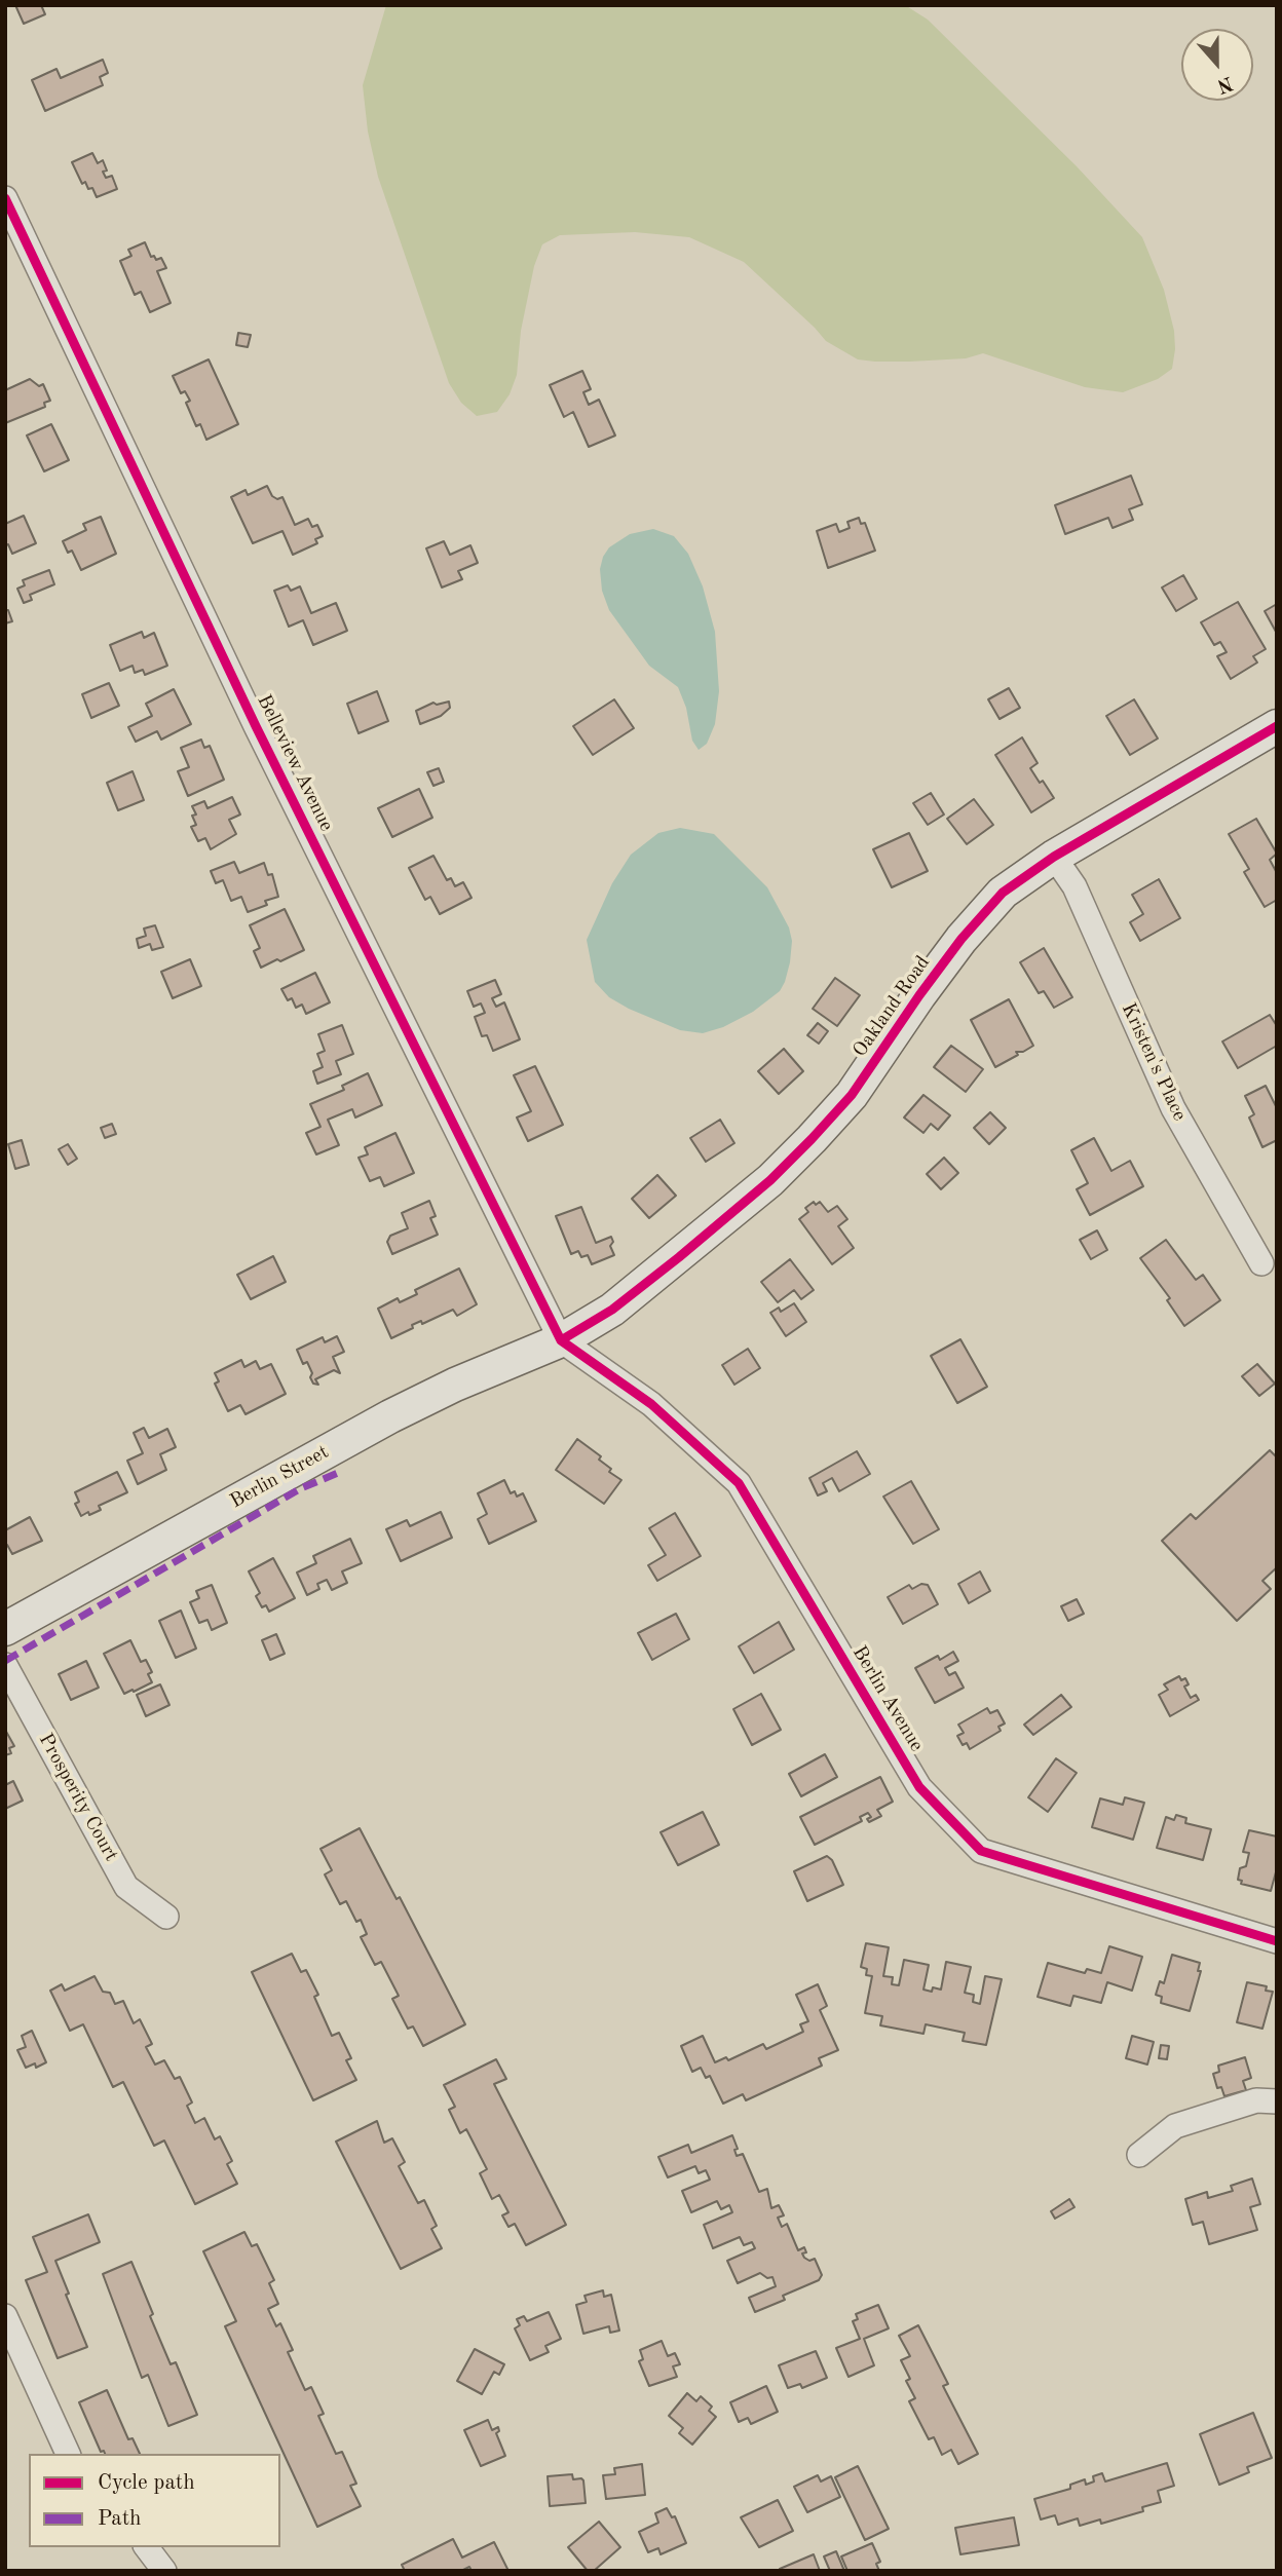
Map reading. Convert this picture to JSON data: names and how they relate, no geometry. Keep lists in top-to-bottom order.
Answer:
{
  "streets": {
    "main road": ["Oakland Road", "Berlin Street"],
    "street": [
      "Belleview Avenue",
      "Kristen's Place",
      "Berlin Avenue",
      "Prosperity Court"
    ]
  },
  "crossings": [
    ["Belleview Avenue", "Oakland Road"],
    ["Belleview Avenue", "Berlin Street"],
    ["Belleview Avenue", "Berlin Avenue"],
    ["Oakland Road", "Kristen's Place"],
    ["Oakland Road", "Berlin Street"],
    ["Oakland Road", "Berlin Avenue"],
    ["Berlin Street", "Berlin Avenue"]
  ],
  "legend": ["Cycle path", "Path"],
  "north": "bottom"
}
